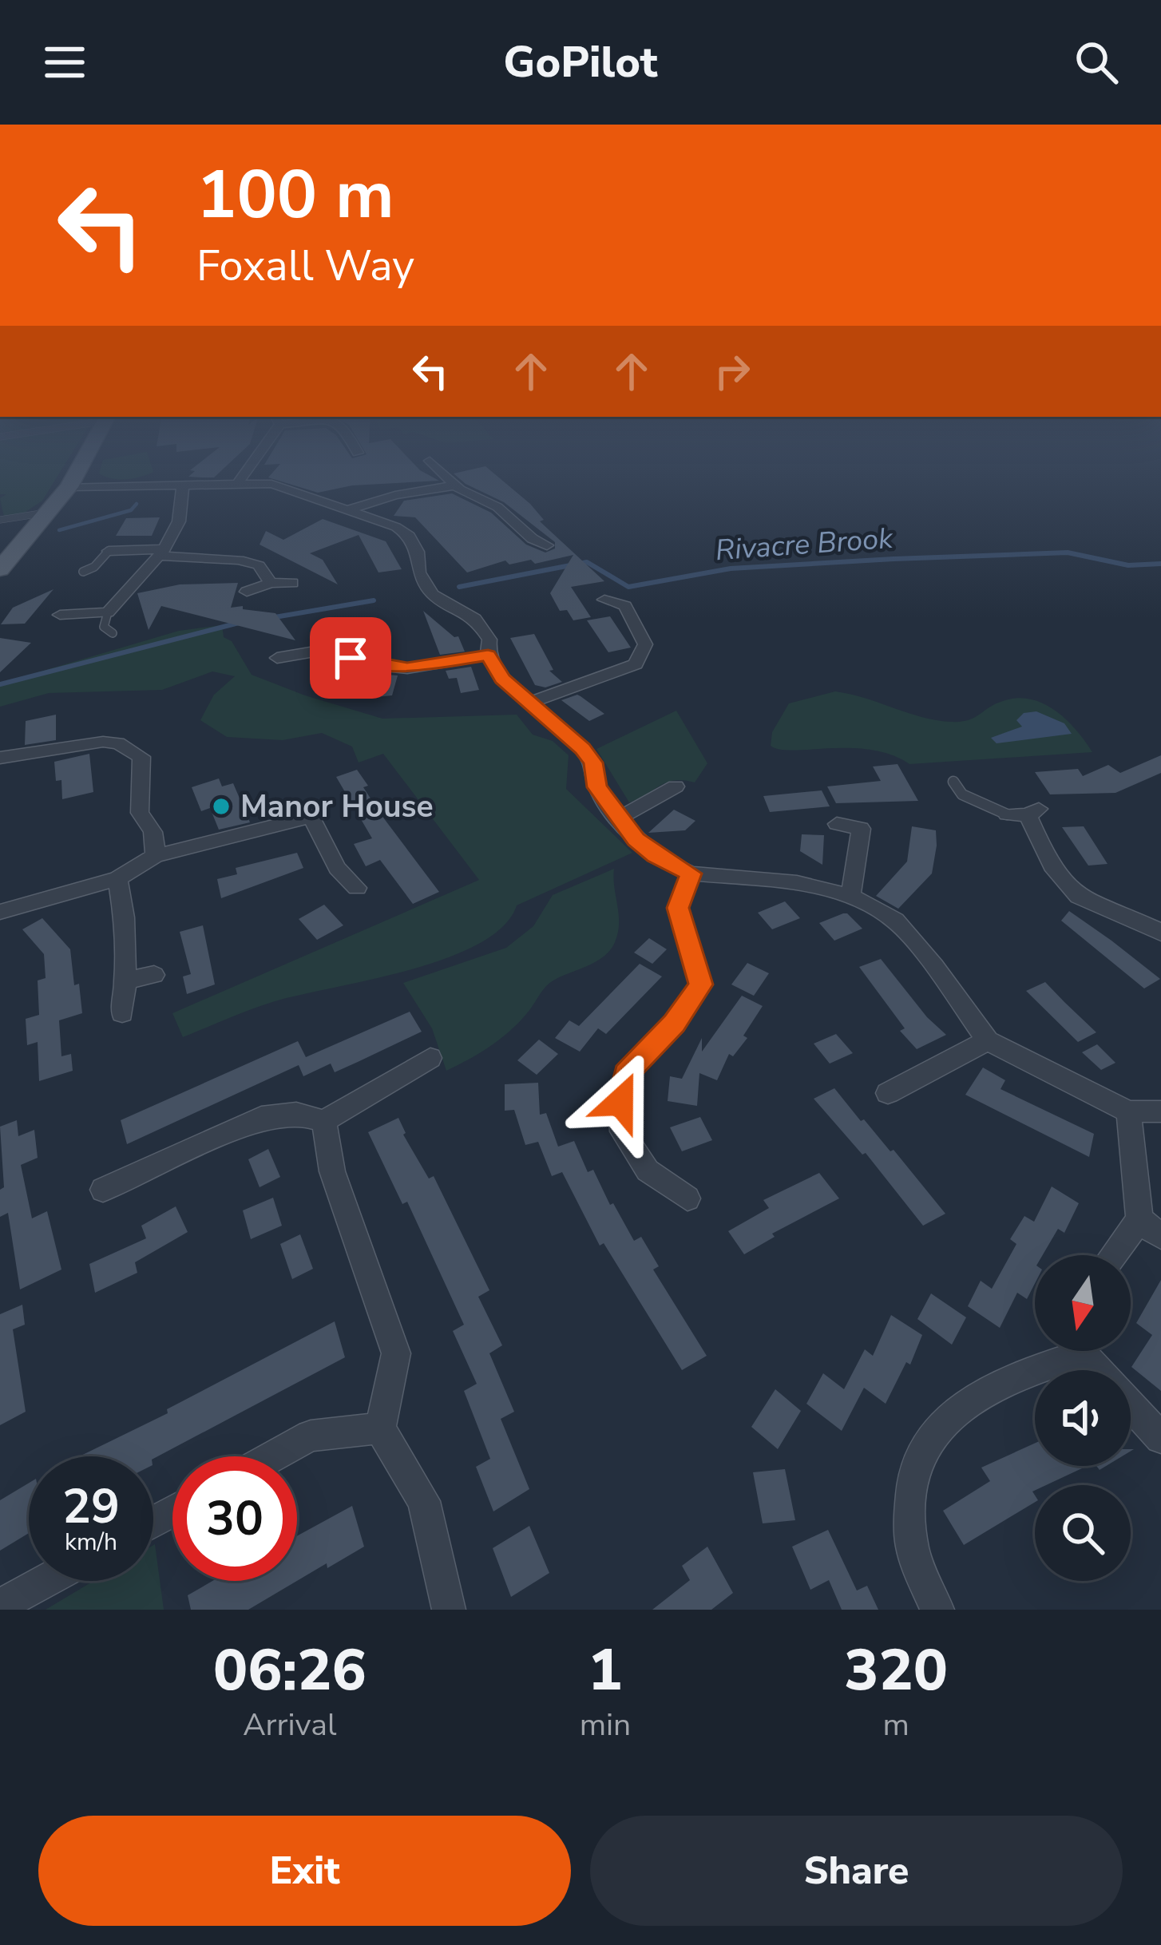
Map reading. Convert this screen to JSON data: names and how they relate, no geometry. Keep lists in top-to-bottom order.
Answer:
{
  "water": ["Rivacre Brook"],
  "places": ["Manor House"],
  "north": "bottom",
  "page": {
    "header": "GoPilot",
    "turn": ["100 m", "Foxall Way"],
    "speed": "29 km/h",
    "limit": "30",
    "eta": [
      "06:26",
      "Arrival",
      "1",
      "min",
      "320",
      "m"
    ],
    "buttons": ["Exit", "Share"]
  }
}
